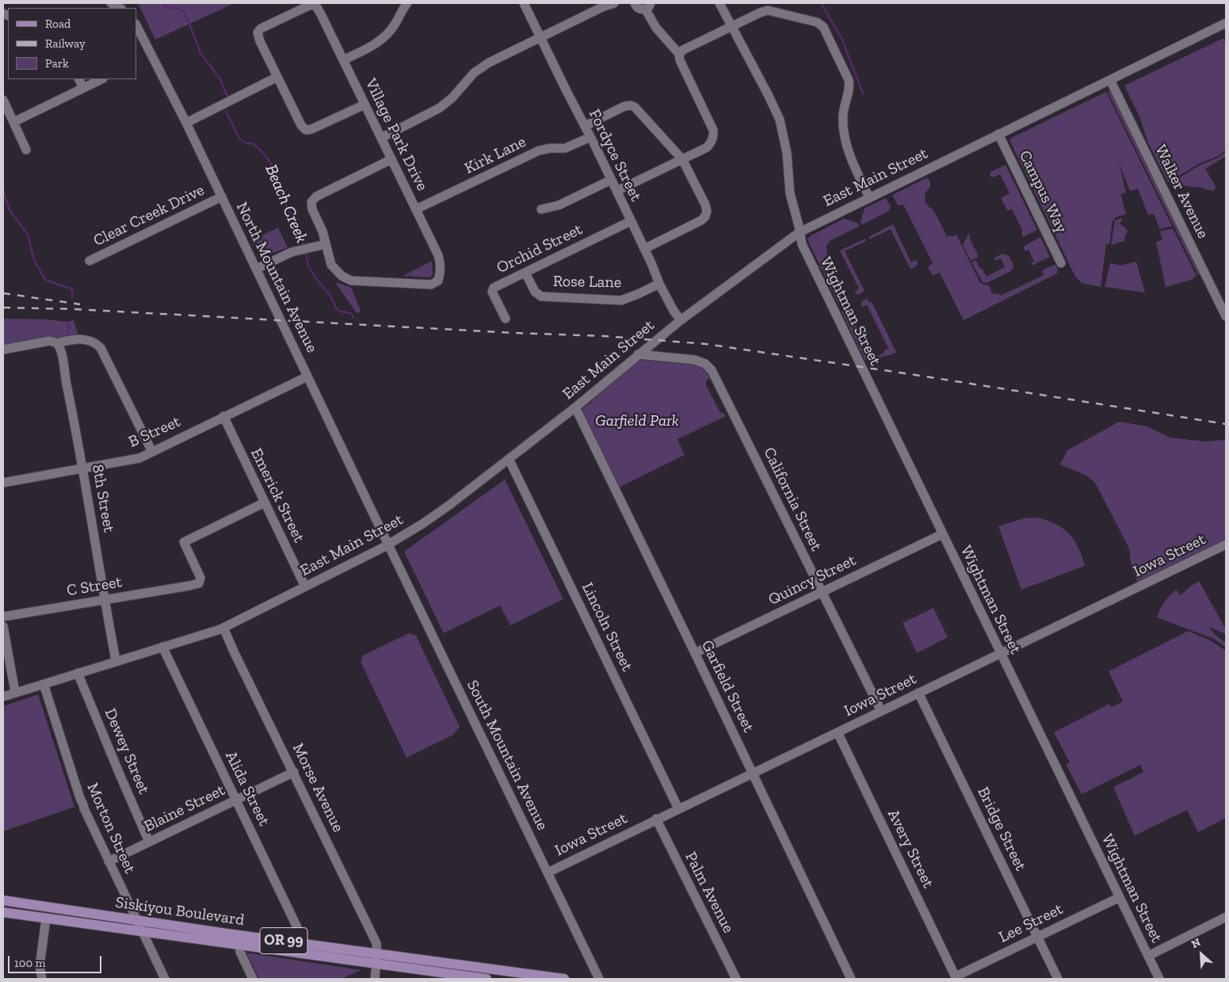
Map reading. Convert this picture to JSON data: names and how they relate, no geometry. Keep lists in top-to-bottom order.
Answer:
{
  "streets": {
    "main road": ["Siskiyou Boulevard", "OR 99"],
    "street": [
      "Village Park Drive",
      "Kirk Lane",
      "Fordyce Street",
      "East Main Street",
      "Campus Way",
      "Walker Avenue",
      "Clear Creek Drive",
      "Orchid Street",
      "North Mountain Avenue",
      "Rose Lane",
      "Wightman Street",
      "B Street",
      "Emerick Street",
      "8th Street",
      "California Street",
      "Iowa Street",
      "Quincy Street",
      "C Street",
      "Lincoln Street",
      "Garfield Street",
      "Dewey Street",
      "South Mountain Avenue",
      "Morse Avenue",
      "Alida Street",
      "Blaine Street",
      "Morton Street",
      "Bridge Street",
      "Avery Street",
      "Palm Avenue",
      "Lee Street"
    ]
  },
  "crossings": [
    ["Village Park Drive", "Kirk Lane"],
    ["Kirk Lane", "Fordyce Street"],
    ["Fordyce Street", "East Main Street"],
    ["Fordyce Street", "Orchid Street"],
    ["Fordyce Street", "Rose Lane"],
    ["East Main Street", "Campus Way"],
    ["East Main Street", "Walker Avenue"],
    ["East Main Street", "North Mountain Avenue"],
    ["East Main Street", "Wightman Street"],
    ["East Main Street", "Emerick Street"],
    ["East Main Street", "8th Street"],
    ["East Main Street", "California Street"],
    ["East Main Street", "Lincoln Street"],
    ["East Main Street", "Garfield Street"],
    ["East Main Street", "Dewey Street"],
    ["East Main Street", "South Mountain Avenue"],
    ["East Main Street", "Morse Avenue"],
    ["East Main Street", "Alida Street"],
    ["East Main Street", "Morton Street"],
    ["Clear Creek Drive", "North Mountain Avenue"],
    ["Orchid Street", "Rose Lane"],
    ["North Mountain Avenue", "B Street"],
    ["North Mountain Avenue", "South Mountain Avenue"],
    ["Wightman Street", "Iowa Street"],
    ["Wightman Street", "Quincy Street"],
    ["Wightman Street", "Lee Street"],
    ["B Street", "Emerick Street"],
    ["B Street", "8th Street"],
    ["Emerick Street", "C Street"],
    ["8th Street", "C Street"],
    ["California Street", "Iowa Street"],
    ["California Street", "Quincy Street"],
    ["Iowa Street", "Lincoln Street"],
    ["Iowa Street", "Garfield Street"],
    ["Iowa Street", "South Mountain Avenue"],
    ["Iowa Street", "Bridge Street"],
    ["Iowa Street", "Avery Street"],
    ["Iowa Street", "Palm Avenue"],
    ["Quincy Street", "Garfield Street"],
    ["Dewey Street", "Blaine Street"],
    ["Morse Avenue", "Blaine Street"],
    ["Morse Avenue", "Siskiyou Boulevard"],
    ["Alida Street", "Blaine Street"],
    ["Alida Street", "Siskiyou Boulevard"],
    ["Blaine Street", "Morton Street"],
    ["Morton Street", "Siskiyou Boulevard"],
    ["Bridge Street", "Lee Street"],
    ["Avery Street", "Lee Street"]
  ],
  "water": ["Beach Creek"],
  "parks": ["Garfield Park"],
  "legend": ["Road", "Railway", "Park"],
  "scale_bar": "100 m",
  "north": "top left"
}
